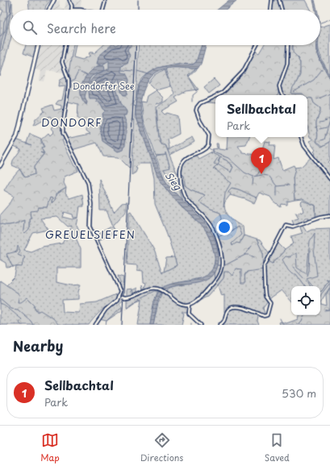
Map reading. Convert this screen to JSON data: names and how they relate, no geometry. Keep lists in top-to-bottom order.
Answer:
{
  "districts": ["DONDORF", "GREUELSIEFEN"],
  "water": ["Sieg"],
  "parks": ["Dondorfer See"],
  "page": {
    "search": "Search here",
    "popup": ["Sellbachtal", "Park"],
    "pins": "1",
    "heading": "Nearby",
    "list": [
      {
        "mark": "1",
        "name": "Sellbachtal",
        "note": "Park",
        "value": "530 m"
      }
    ],
    "nav": ["Map", "Directions", "Saved"]
  }
}
